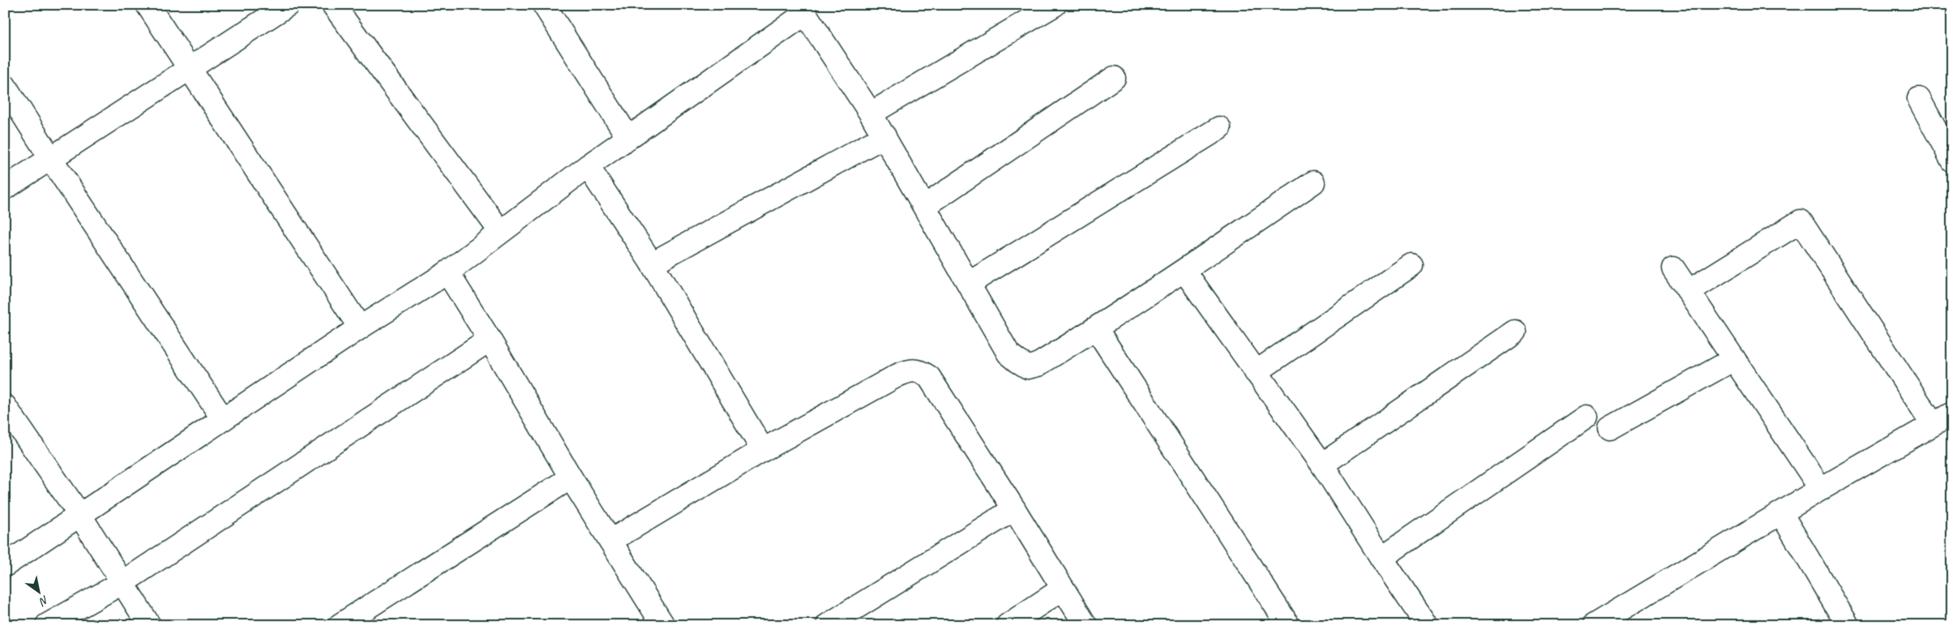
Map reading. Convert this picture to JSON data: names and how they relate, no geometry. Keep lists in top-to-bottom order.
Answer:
{
  "north": "bottom right"
}
